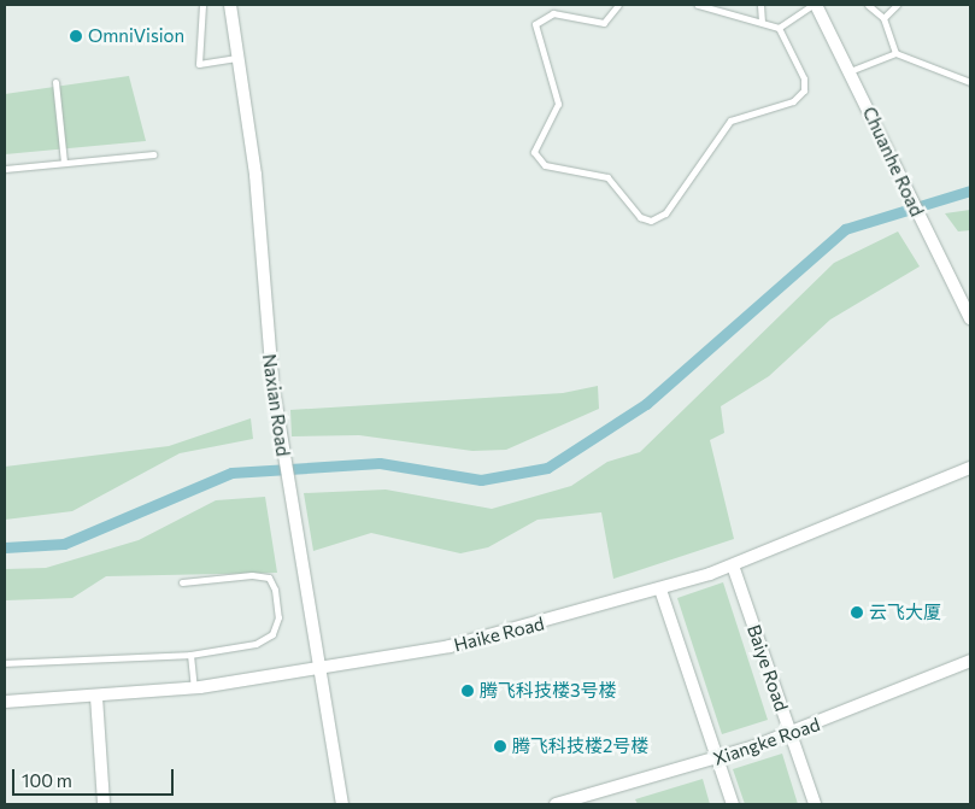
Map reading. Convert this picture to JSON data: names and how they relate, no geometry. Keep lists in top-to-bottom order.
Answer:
{
  "streets": {
    "street": [
      "Chuanhe Road",
      "Naxian Road",
      "Haike Road",
      "Baiye Road",
      "Xiangke Road"
    ]
  },
  "crossings": [
    ["Naxian Road", "Haike Road"],
    ["Haike Road", "Baiye Road"],
    ["Baiye Road", "Xiangke Road"]
  ],
  "places": [
    "OmniVision",
    "云飞大厦",
    "腾飞科技楼3号楼",
    "腾飞科技楼2号楼"
  ],
  "scale_bar": "100 m"
}
